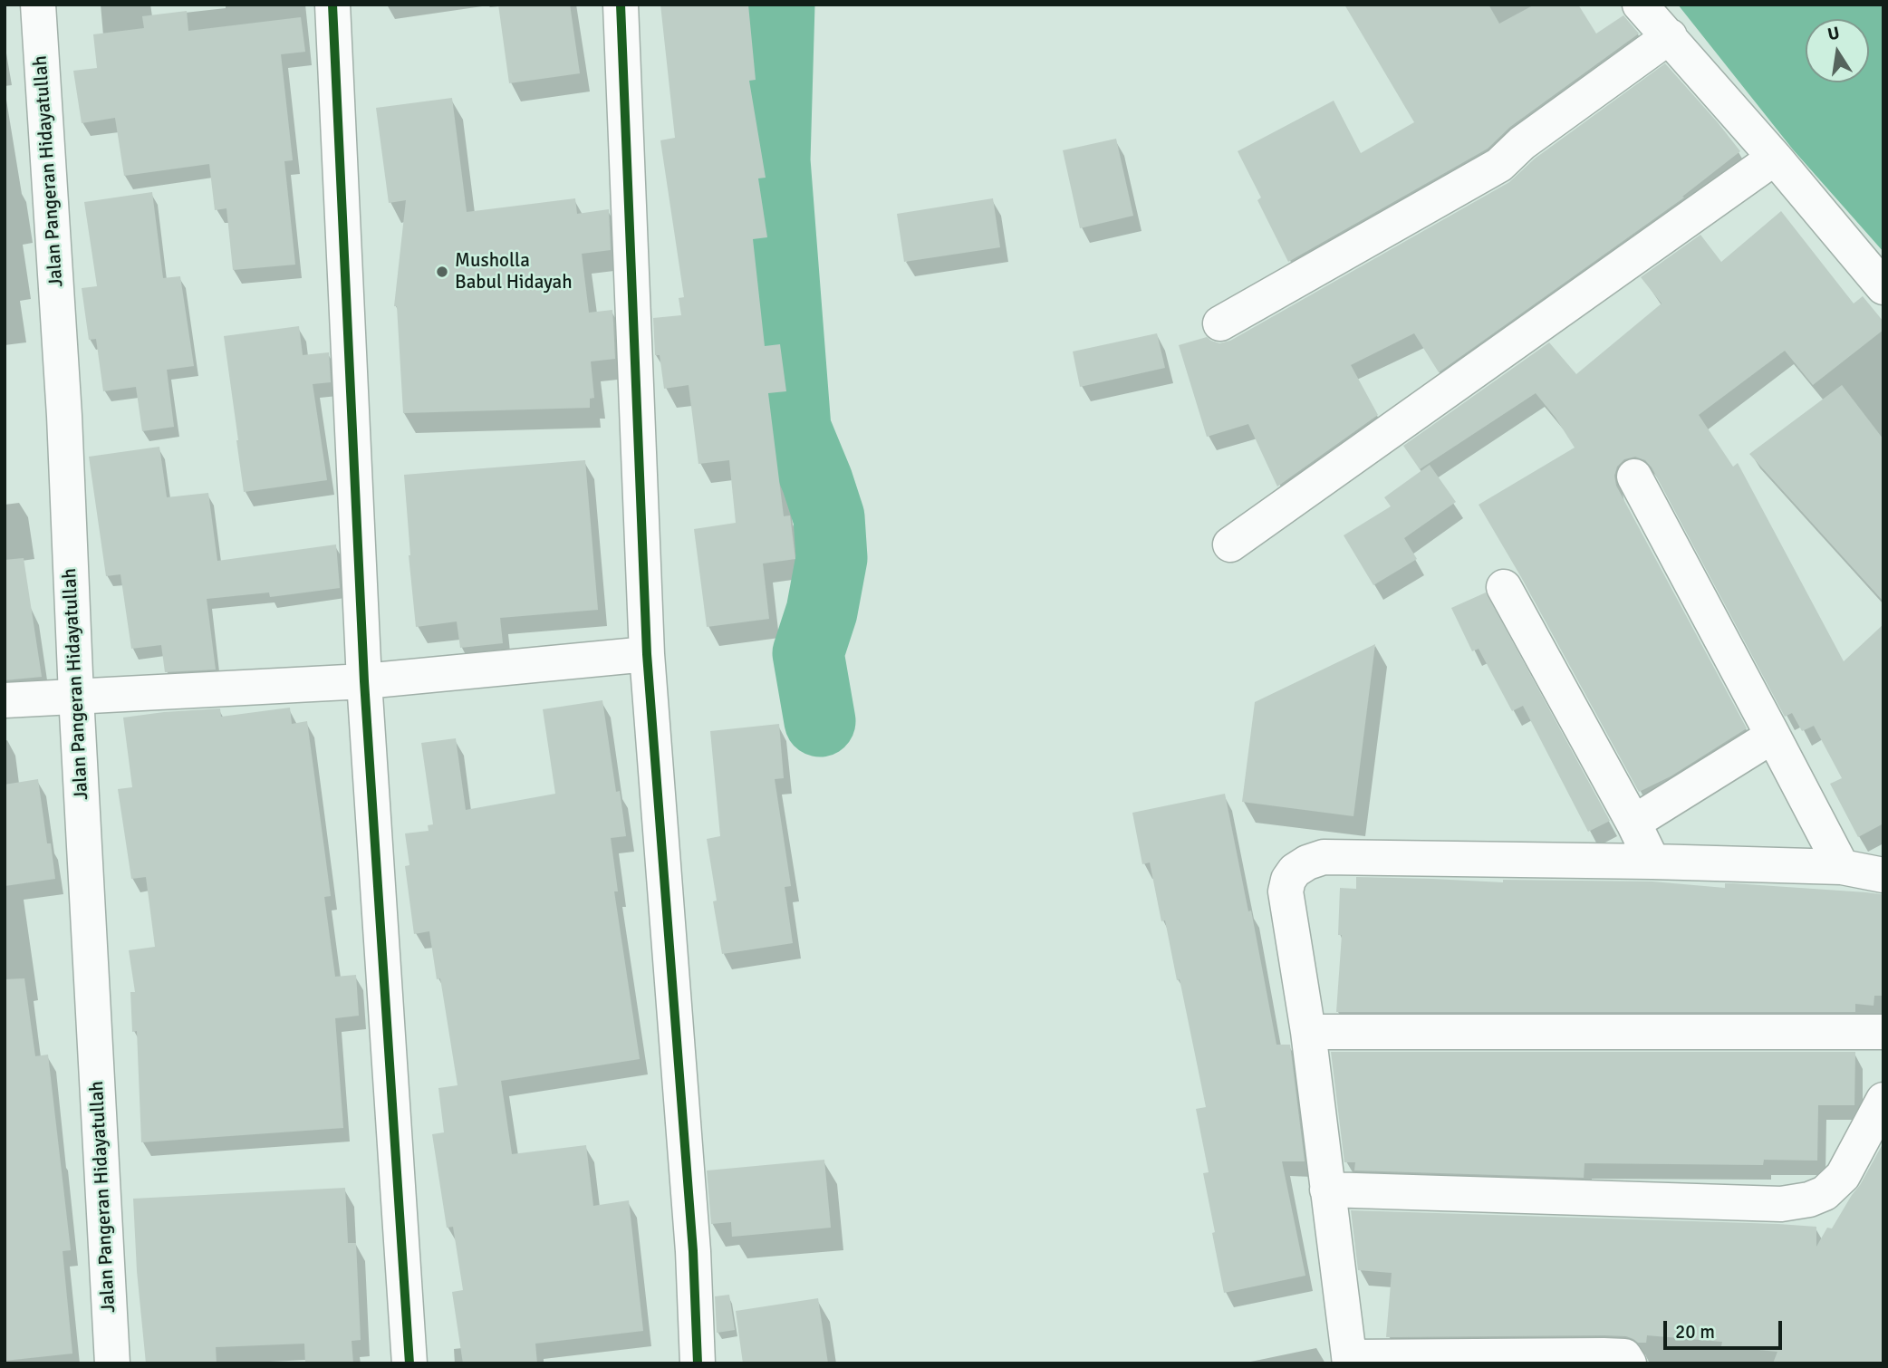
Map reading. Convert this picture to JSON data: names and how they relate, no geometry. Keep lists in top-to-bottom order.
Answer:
{
  "streets": {
    "street": ["Jalan Pangeran Hidayatullah"]
  },
  "places": ["Musholla Babul Hidayah"],
  "scale_bar": "20 m",
  "north": "top"
}
